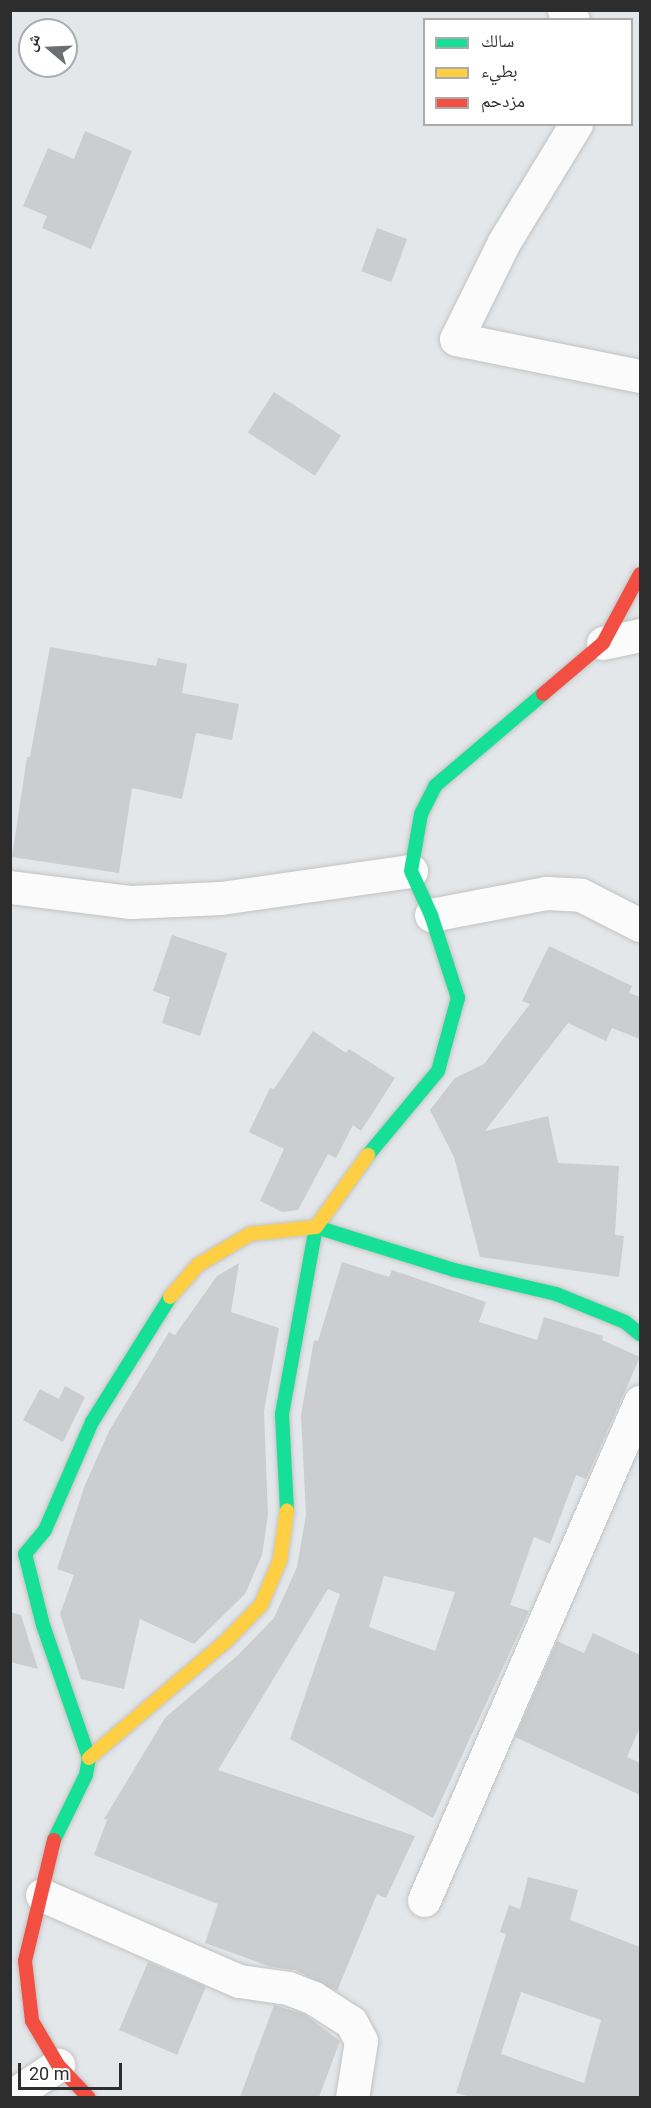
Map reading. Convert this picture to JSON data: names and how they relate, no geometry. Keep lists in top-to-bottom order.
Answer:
{
  "legend": ["سالك", "بطيء", "مزدحم"],
  "scale_bar": "20 m",
  "north": "left"
}
